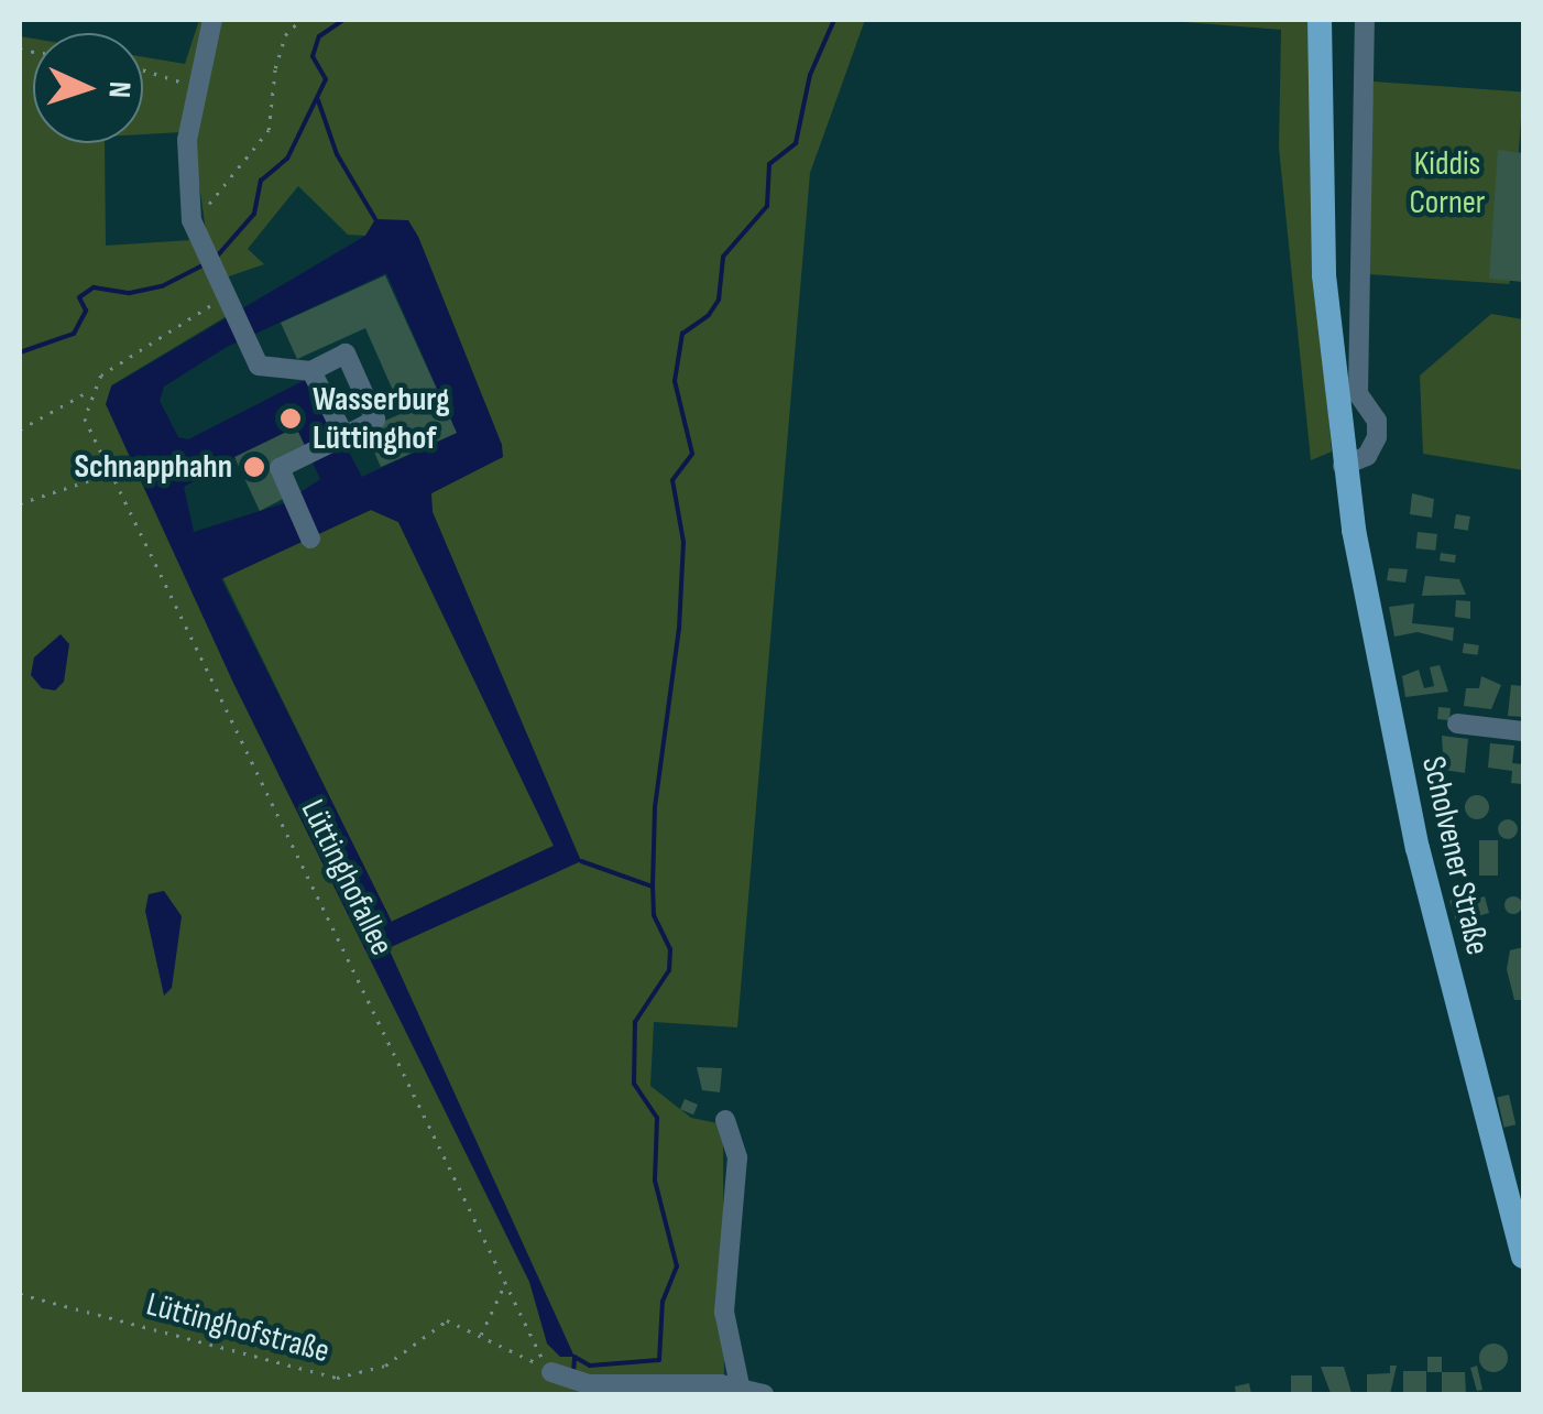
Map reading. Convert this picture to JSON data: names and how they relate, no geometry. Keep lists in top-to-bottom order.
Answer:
{
  "streets": {
    "main road": ["Scholvener Straße"],
    "path": ["Lüttinghofallee", "Lüttinghofstraße"]
  },
  "crossings": [
    ["Lüttinghofallee", "Lüttinghofstraße"]
  ],
  "parks": ["Kiddis Corner"],
  "places": ["Wasserburg Lüttinghof", "Schnapphahn"],
  "north": "right"
}
